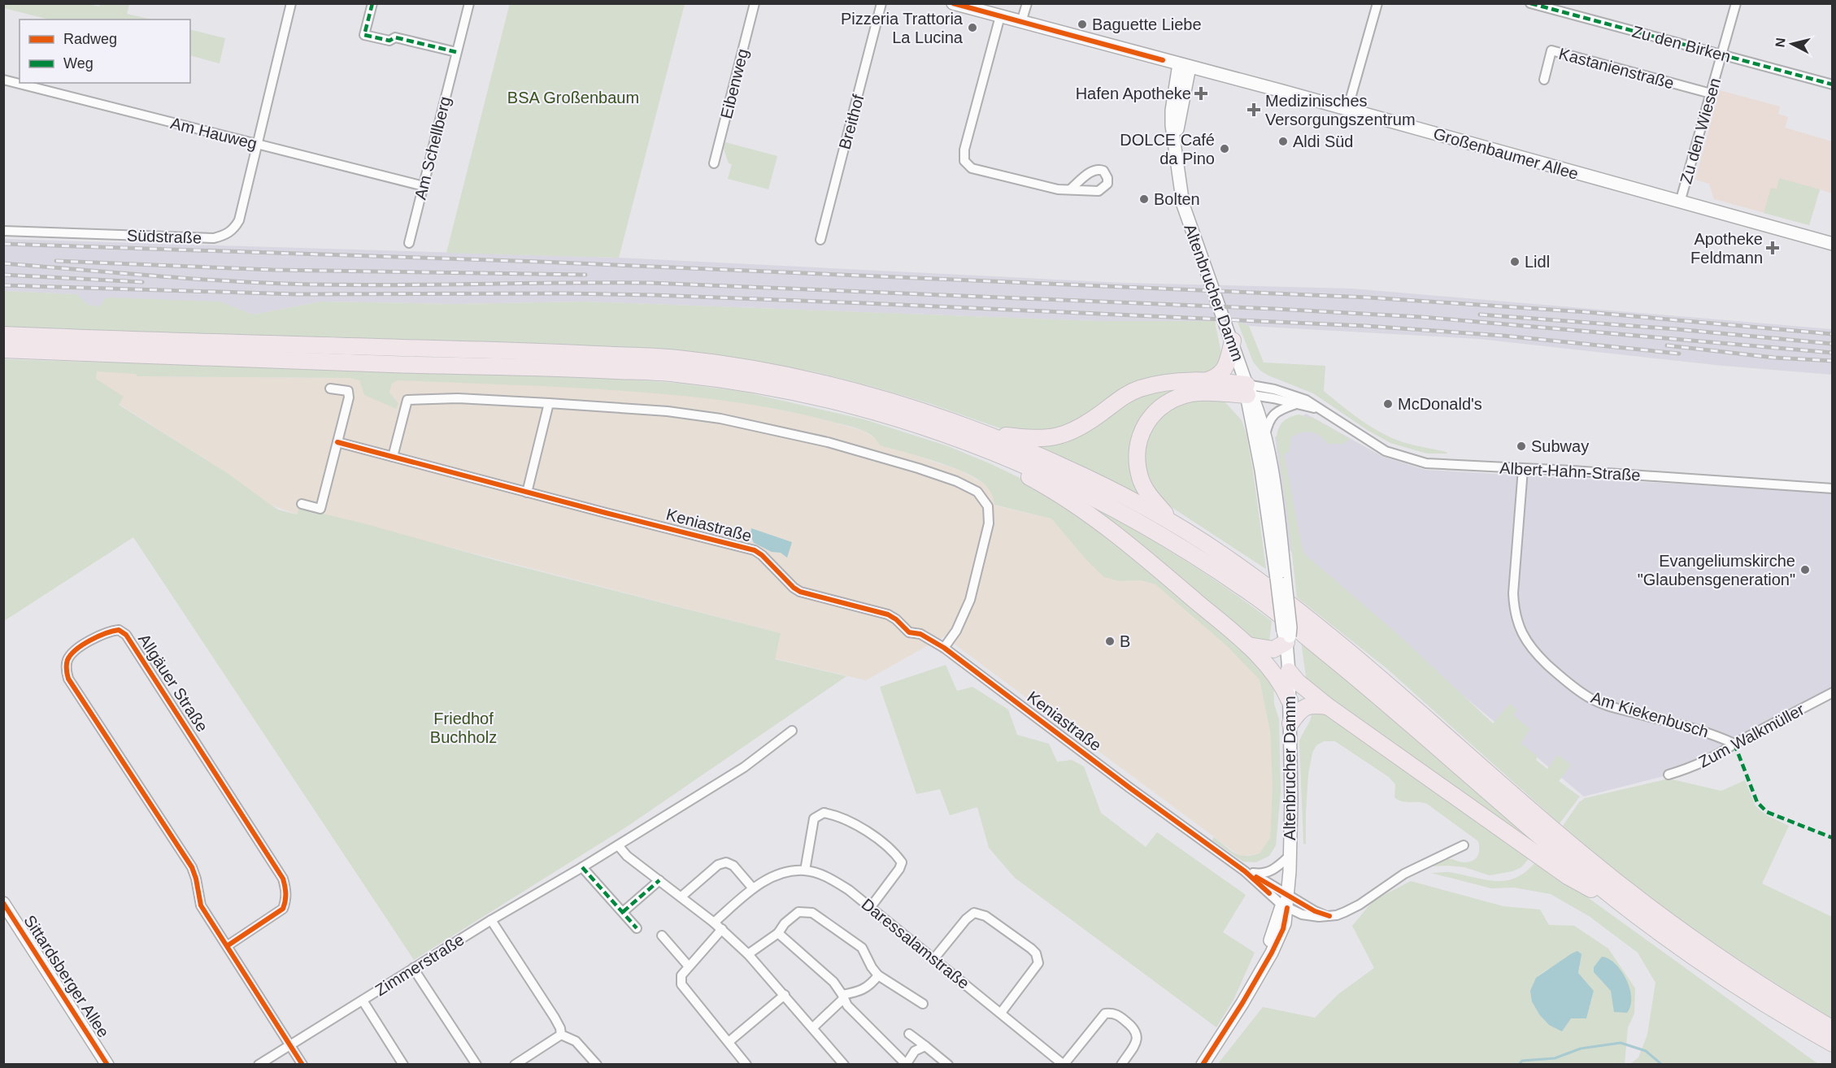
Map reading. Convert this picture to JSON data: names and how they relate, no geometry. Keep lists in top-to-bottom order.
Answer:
{
  "streets": {
    "main road": ["Großenbaumer Allee", "Altenbrucher Damm", "Sittardsberger Allee"],
    "street": [
      "Zu den Birken",
      "Kastanienstraße",
      "Eibenweg",
      "Breithof",
      "Zu den Wiesen",
      "Am Hauweg",
      "Am Schellberg",
      "Südstraße",
      "Albert-Hahn-Straße",
      "Keniastraße",
      "Allgäuer Straße",
      "Am Kiekenbusch",
      "Zum Walkmüller",
      "Daressalamstraße",
      "Zimmerstraße"
    ]
  },
  "crossings": [
    ["Zu den Birken", "Zu den Wiesen"],
    ["Kastanienstraße", "Zu den Wiesen"],
    ["Zu den Wiesen", "Großenbaumer Allee"],
    ["Am Hauweg", "Am Schellberg"],
    ["Am Hauweg", "Südstraße"],
    ["Großenbaumer Allee", "Altenbrucher Damm"],
    ["Altenbrucher Damm", "Albert-Hahn-Straße"],
    ["Altenbrucher Damm", "Keniastraße"],
    ["Albert-Hahn-Straße", "Am Kiekenbusch"],
    ["Allgäuer Straße", "Zimmerstraße"],
    ["Am Kiekenbusch", "Zum Walkmüller"]
  ],
  "parks": ["BSA Großenbaum", "Friedhof Buchholz"],
  "places": {
    "other": [
      "Baguette Liebe",
      "Pizzeria Trattoria La Lucina",
      "Aldi Süd",
      "DOLCE Café da Pino",
      "Bolten",
      "Lidl",
      "McDonald's",
      "Subway",
      "Evangeliumskirche \"Glaubensgeneration\"",
      "B"
    ],
    "health": ["Hafen Apotheke", "Medizinisches Versorgungszentrum", "Apotheke Feldmann"]
  },
  "legend": ["Radweg", "Weg"],
  "north": "left"
}
